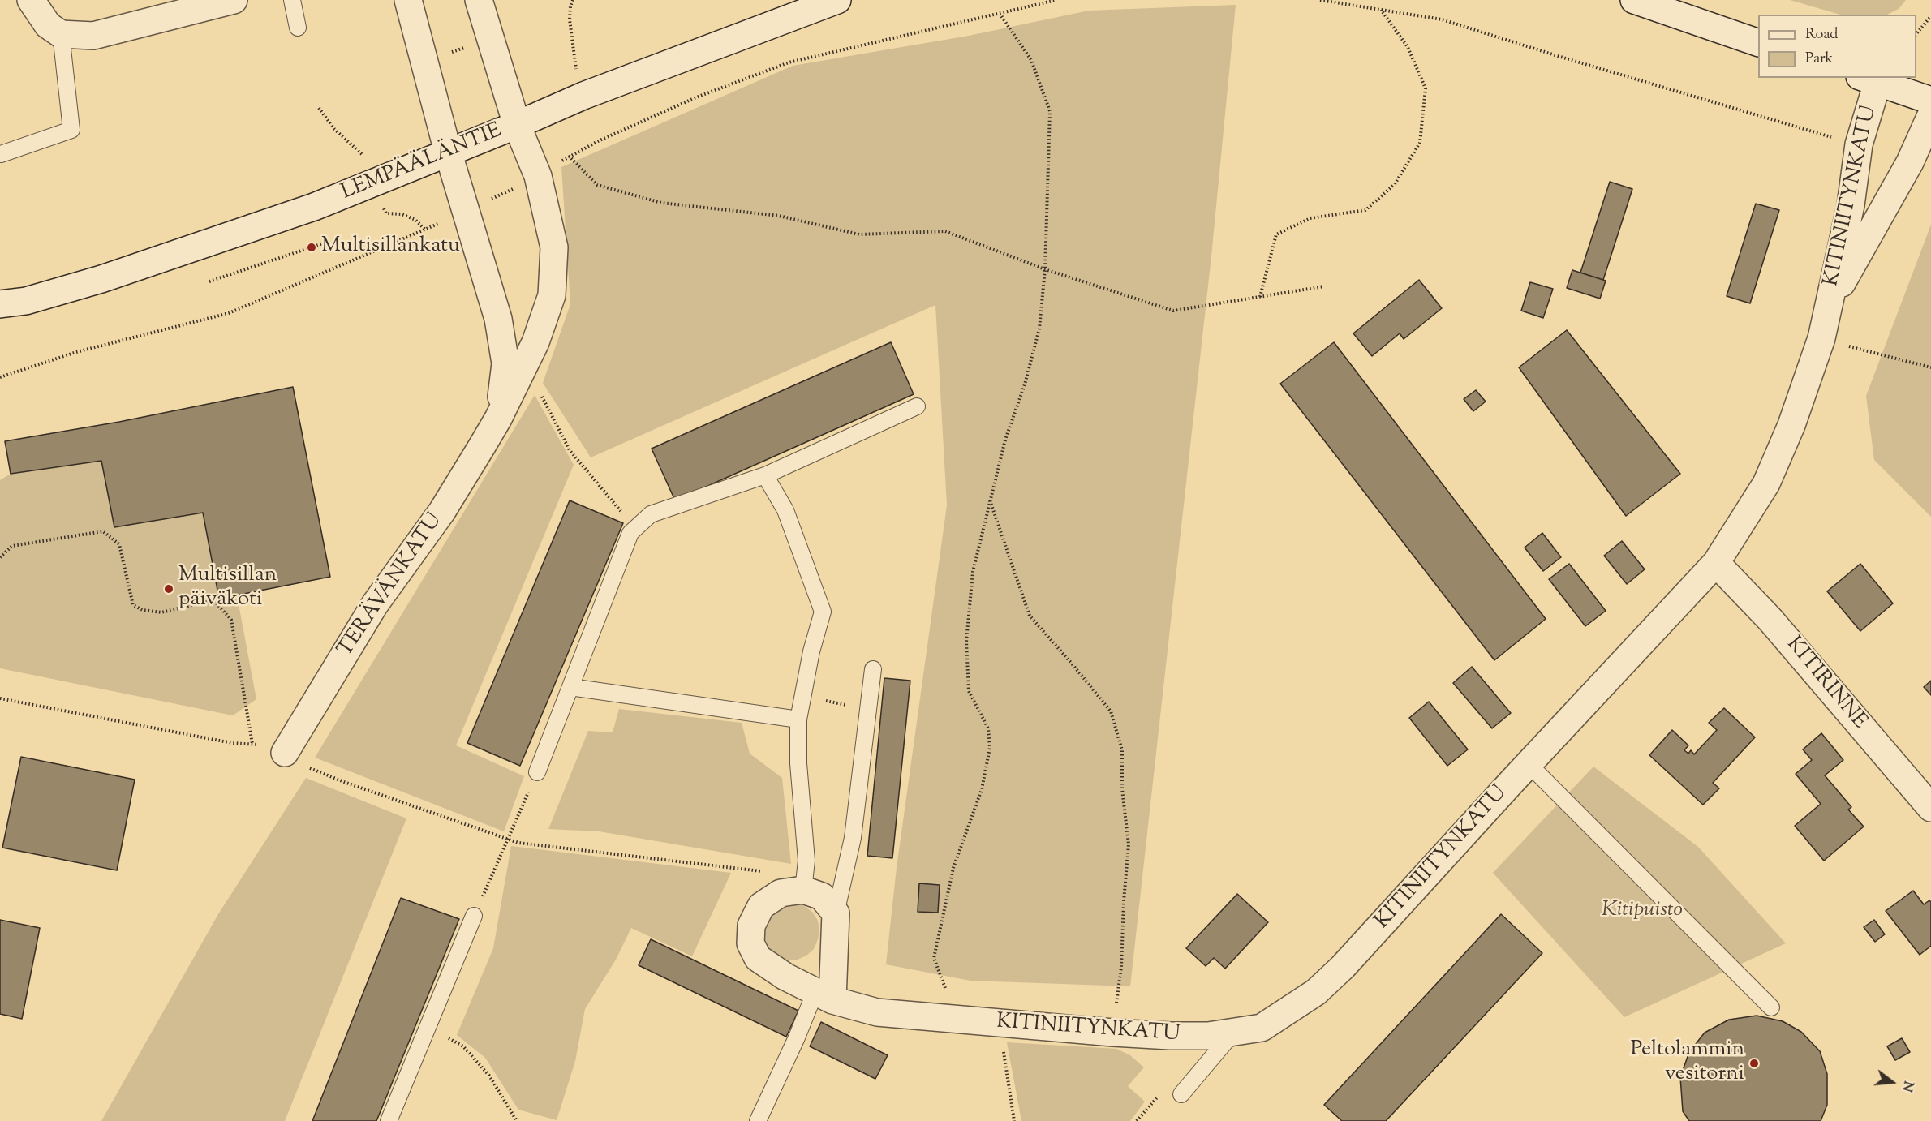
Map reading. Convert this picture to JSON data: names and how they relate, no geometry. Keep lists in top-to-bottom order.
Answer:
{
  "streets": {
    "street": [
      "LEMPÄÄLÄNTIE",
      "KITINIITYNKATU",
      "TERÄVÄNKATU",
      "KITIRINNE"
    ]
  },
  "crossings": [
    ["LEMPÄÄLÄNTIE", "TERÄVÄNKATU"],
    ["KITINIITYNKATU", "KITIRINNE"]
  ],
  "parks": ["Kitipuisto"],
  "places": ["Multisillankatu", "Multisillan päiväkoti", "Peltolammin vesitorni"],
  "legend": ["Road", "Park"],
  "north": "right"
}
